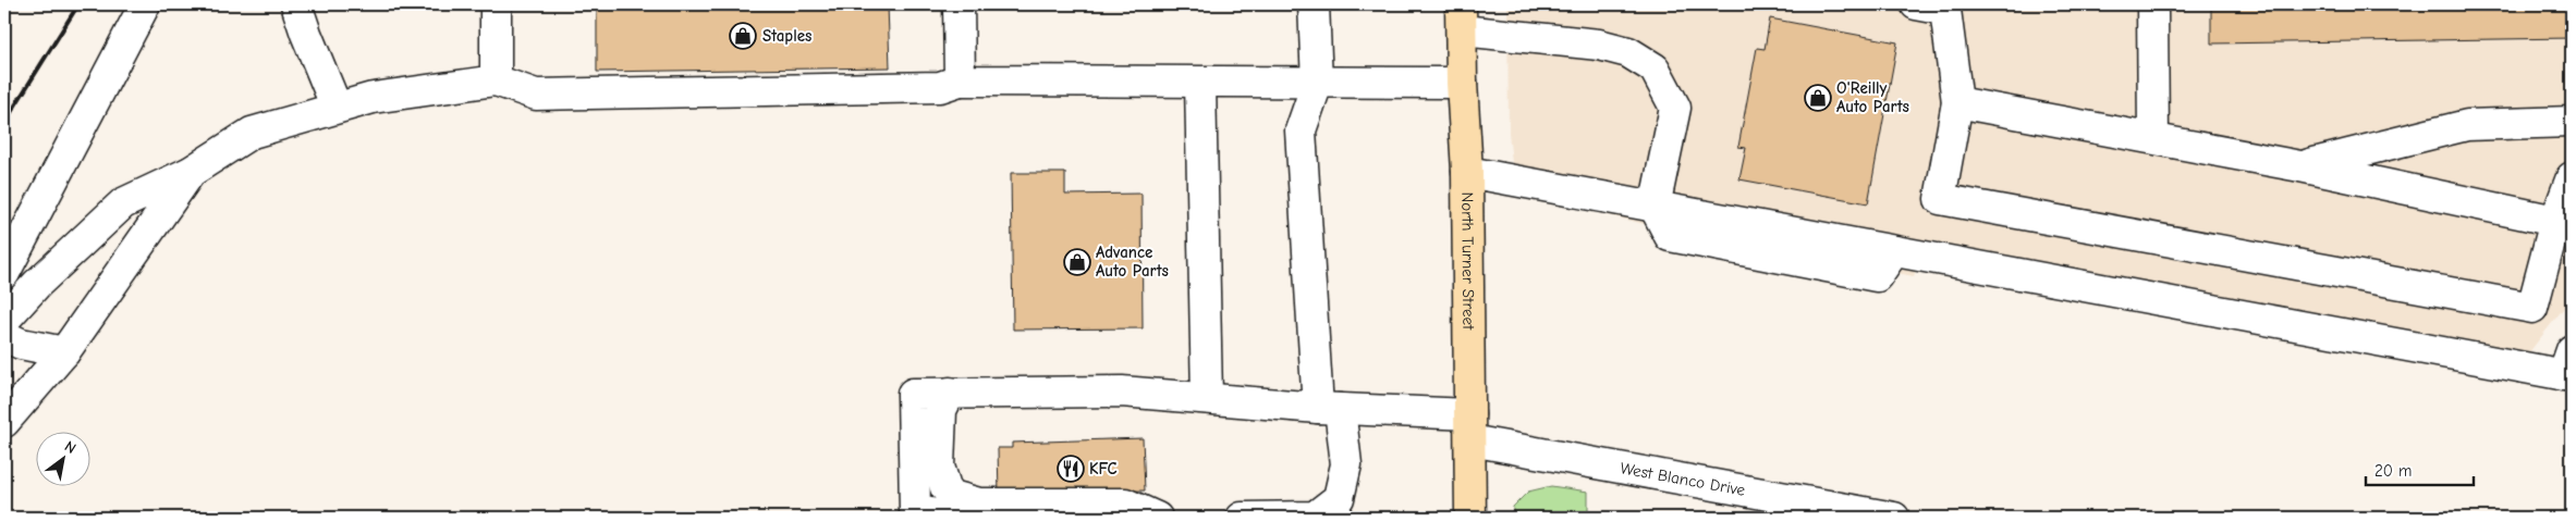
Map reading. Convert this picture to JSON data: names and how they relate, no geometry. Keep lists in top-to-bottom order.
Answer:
{
  "streets": {
    "main road": ["North Turner Street"],
    "street": ["West Blanco Drive"]
  },
  "crossings": [
    ["North Turner Street", "West Blanco Drive"]
  ],
  "places": {
    "shop": ["Staples", "O'Reilly Auto Parts", "Advance Auto Parts"],
    "restaurant": ["KFC"]
  },
  "scale_bar": "20 m",
  "north": "top right"
}
